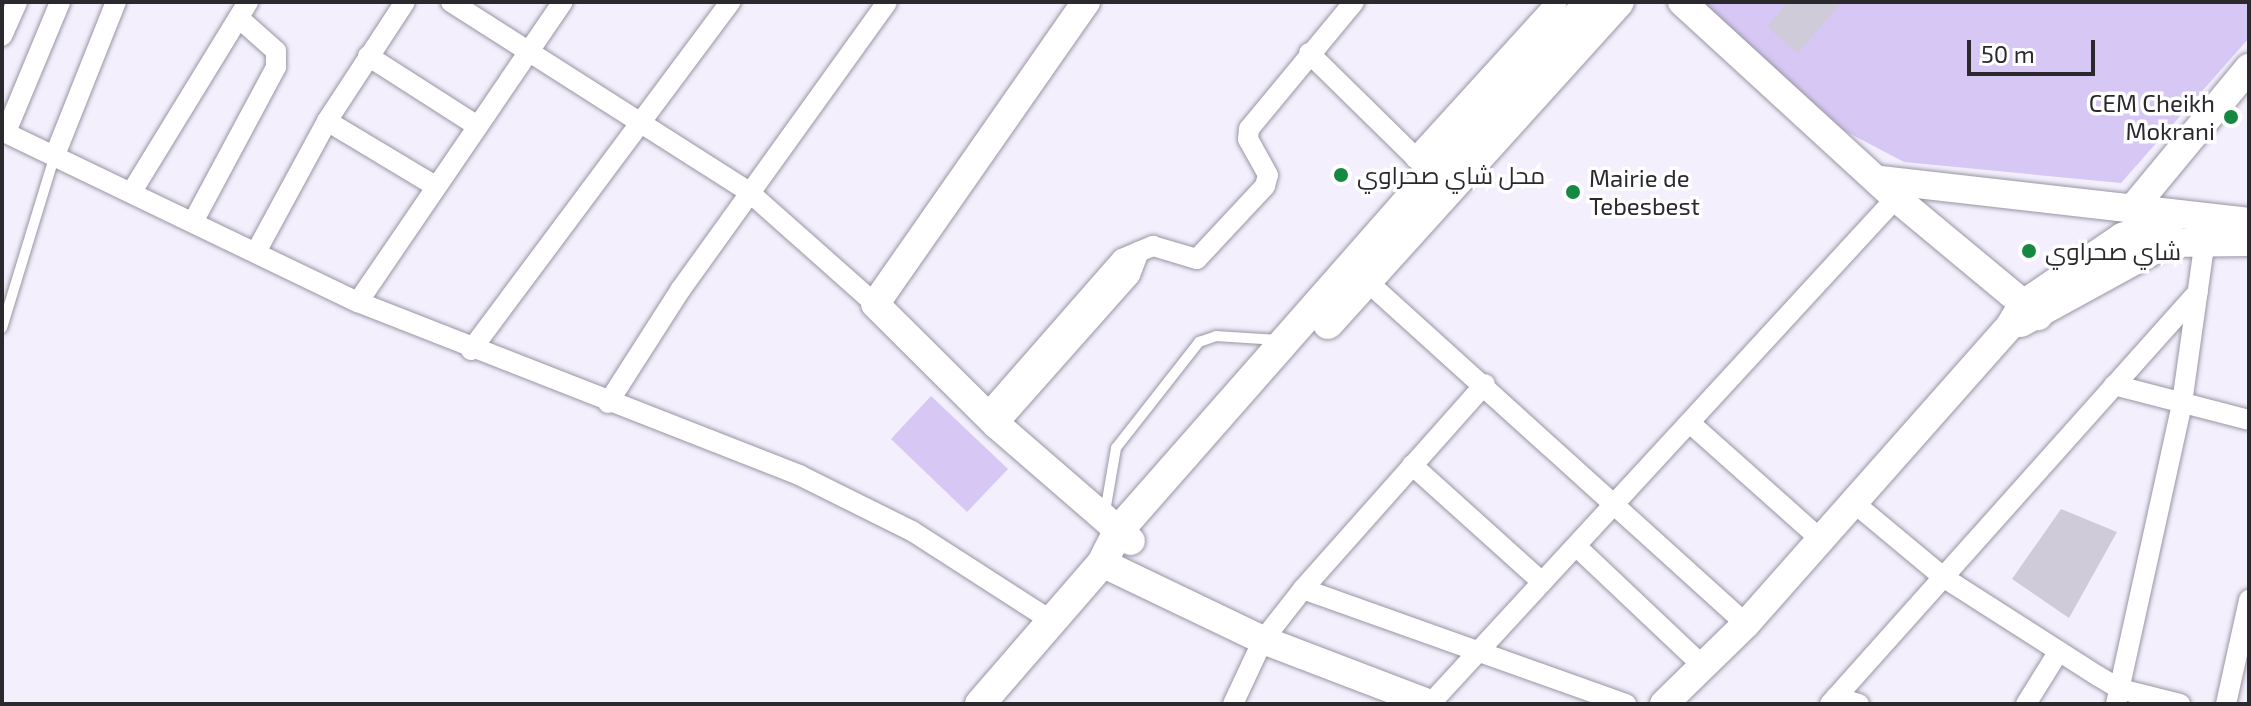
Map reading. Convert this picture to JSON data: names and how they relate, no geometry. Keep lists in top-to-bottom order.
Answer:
{
  "places": [
    "CEM Cheikh Mokrani",
    "محل شاي صحراوي",
    "Mairie de Tebesbest",
    "شاي صحراوي"
  ],
  "scale_bar": "50 m"
}
